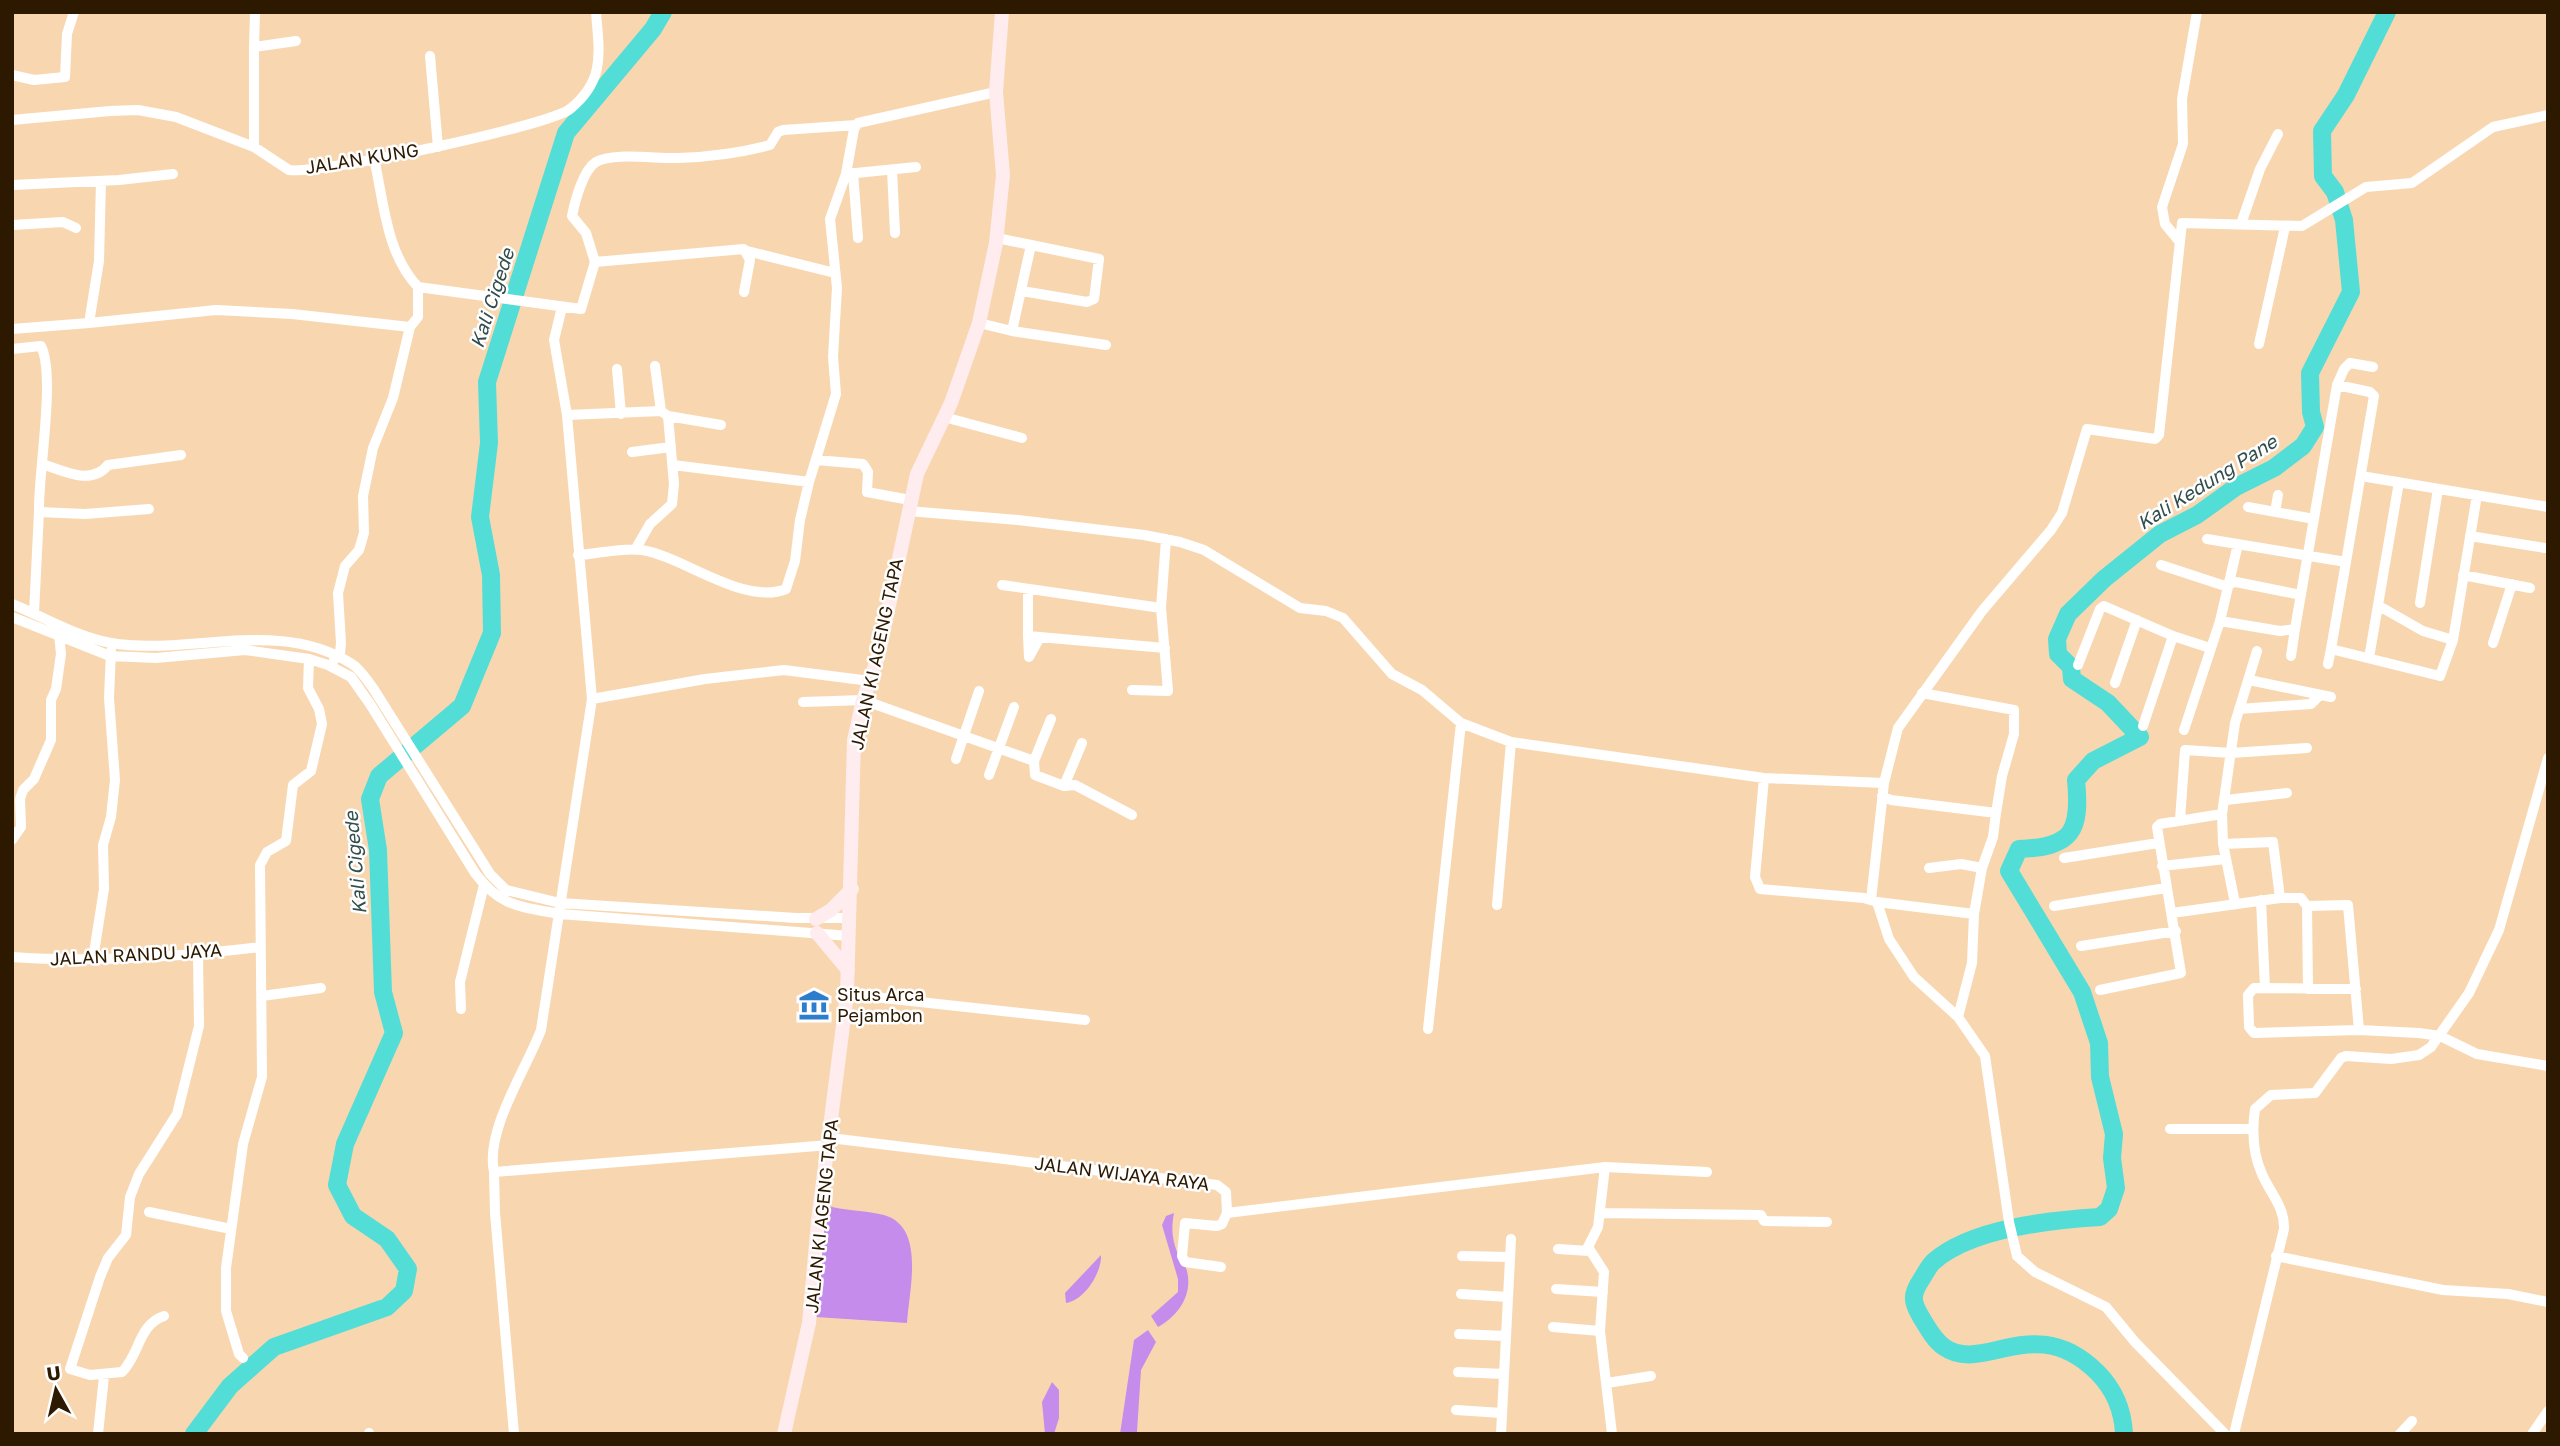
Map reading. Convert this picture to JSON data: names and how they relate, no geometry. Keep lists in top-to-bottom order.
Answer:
{
  "streets": {
    "street": [
      "JALAN KUNG",
      "JALAN KI AGENG TAPA",
      "JALAN RANDU JAYA",
      "JALAN WIJAYA RAYA"
    ]
  },
  "crossings": [
    ["JALAN KI AGENG TAPA", "JALAN WIJAYA RAYA"]
  ],
  "water": ["Kali Cigede", "Kali Kedung Pane"],
  "places": {
    "museum": ["Situs Arca Pejambon"]
  },
  "north": "top"
}
